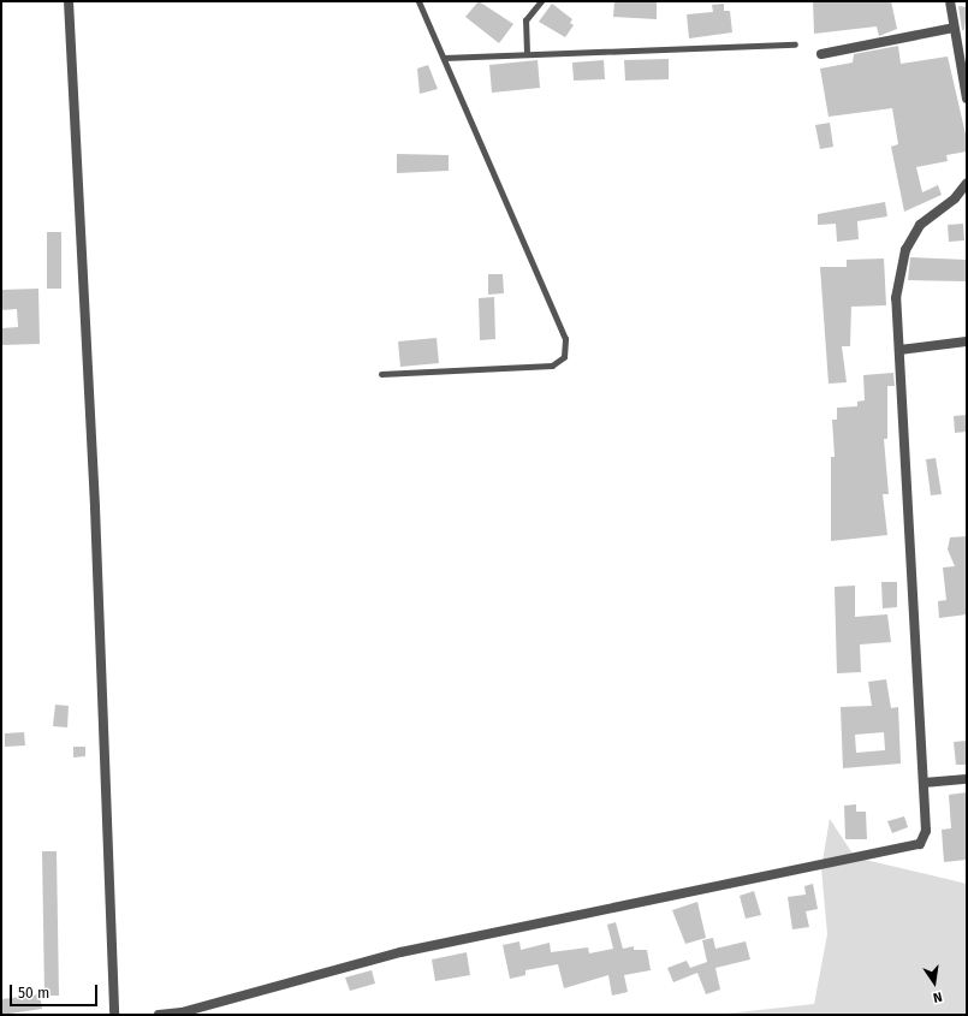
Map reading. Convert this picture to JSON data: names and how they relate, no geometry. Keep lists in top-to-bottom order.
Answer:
{
  "scale_bar": "50 m",
  "north": "bottom"
}
